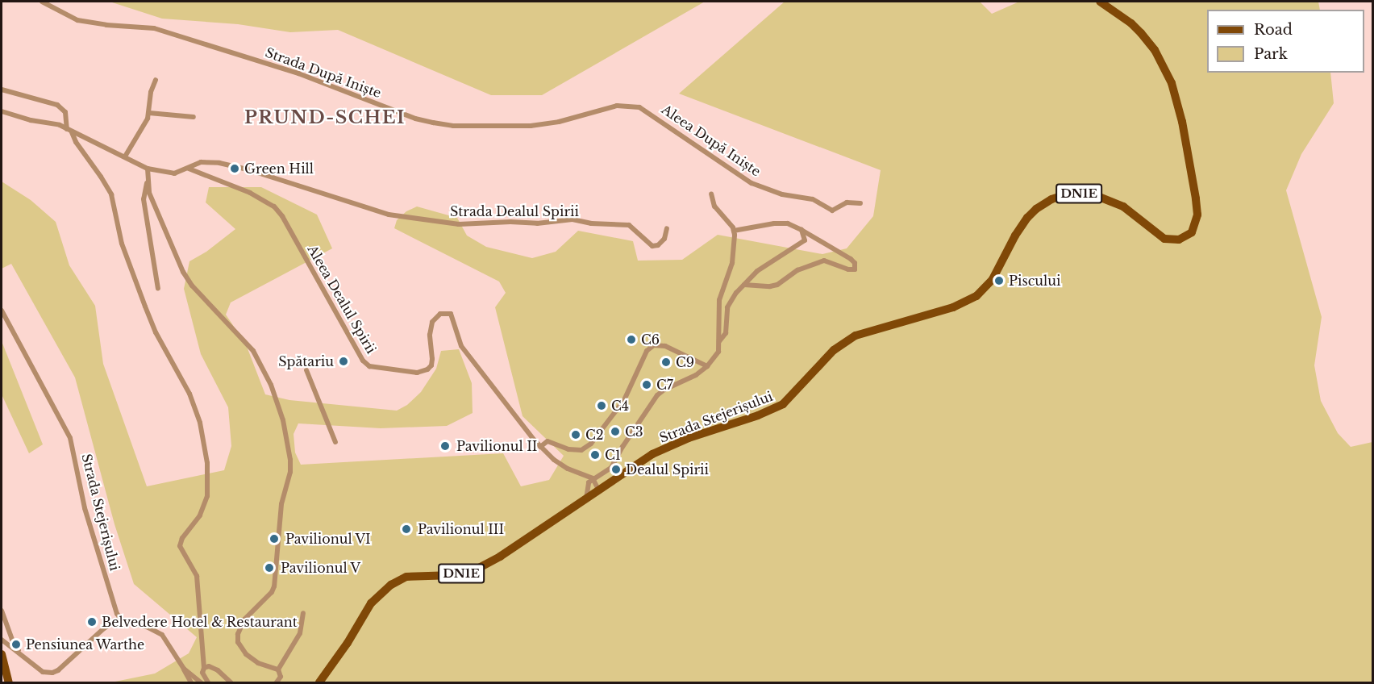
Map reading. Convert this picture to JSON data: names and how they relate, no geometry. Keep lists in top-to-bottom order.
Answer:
{
  "streets": {
    "main road": ["DN1E", "Strada Stejerișului"],
    "street": [
      "Strada După Iniște",
      "Aleea După Iniște",
      "Strada Dealul Spirii",
      "Aleea Dealul Spirii"
    ]
  },
  "crossings": [
    ["Strada După Iniște", "Aleea După Iniște"],
    ["Strada Dealul Spirii", "Aleea Dealul Spirii"]
  ],
  "districts": ["PRUND-SCHEI"],
  "places": [
    "Green Hill",
    "Piscului",
    "C6",
    "Spătariu",
    "C9",
    "C7",
    "C4",
    "C3",
    "C2",
    "Pavilionul II",
    "C1",
    "Dealul Spirii",
    "Pavilionul III",
    "Pavilionul VI",
    "Pavilionul V",
    "Belvedere Hotel & Restaurant",
    "Pensiunea Warthe"
  ],
  "legend": ["Road", "Park"]
}
